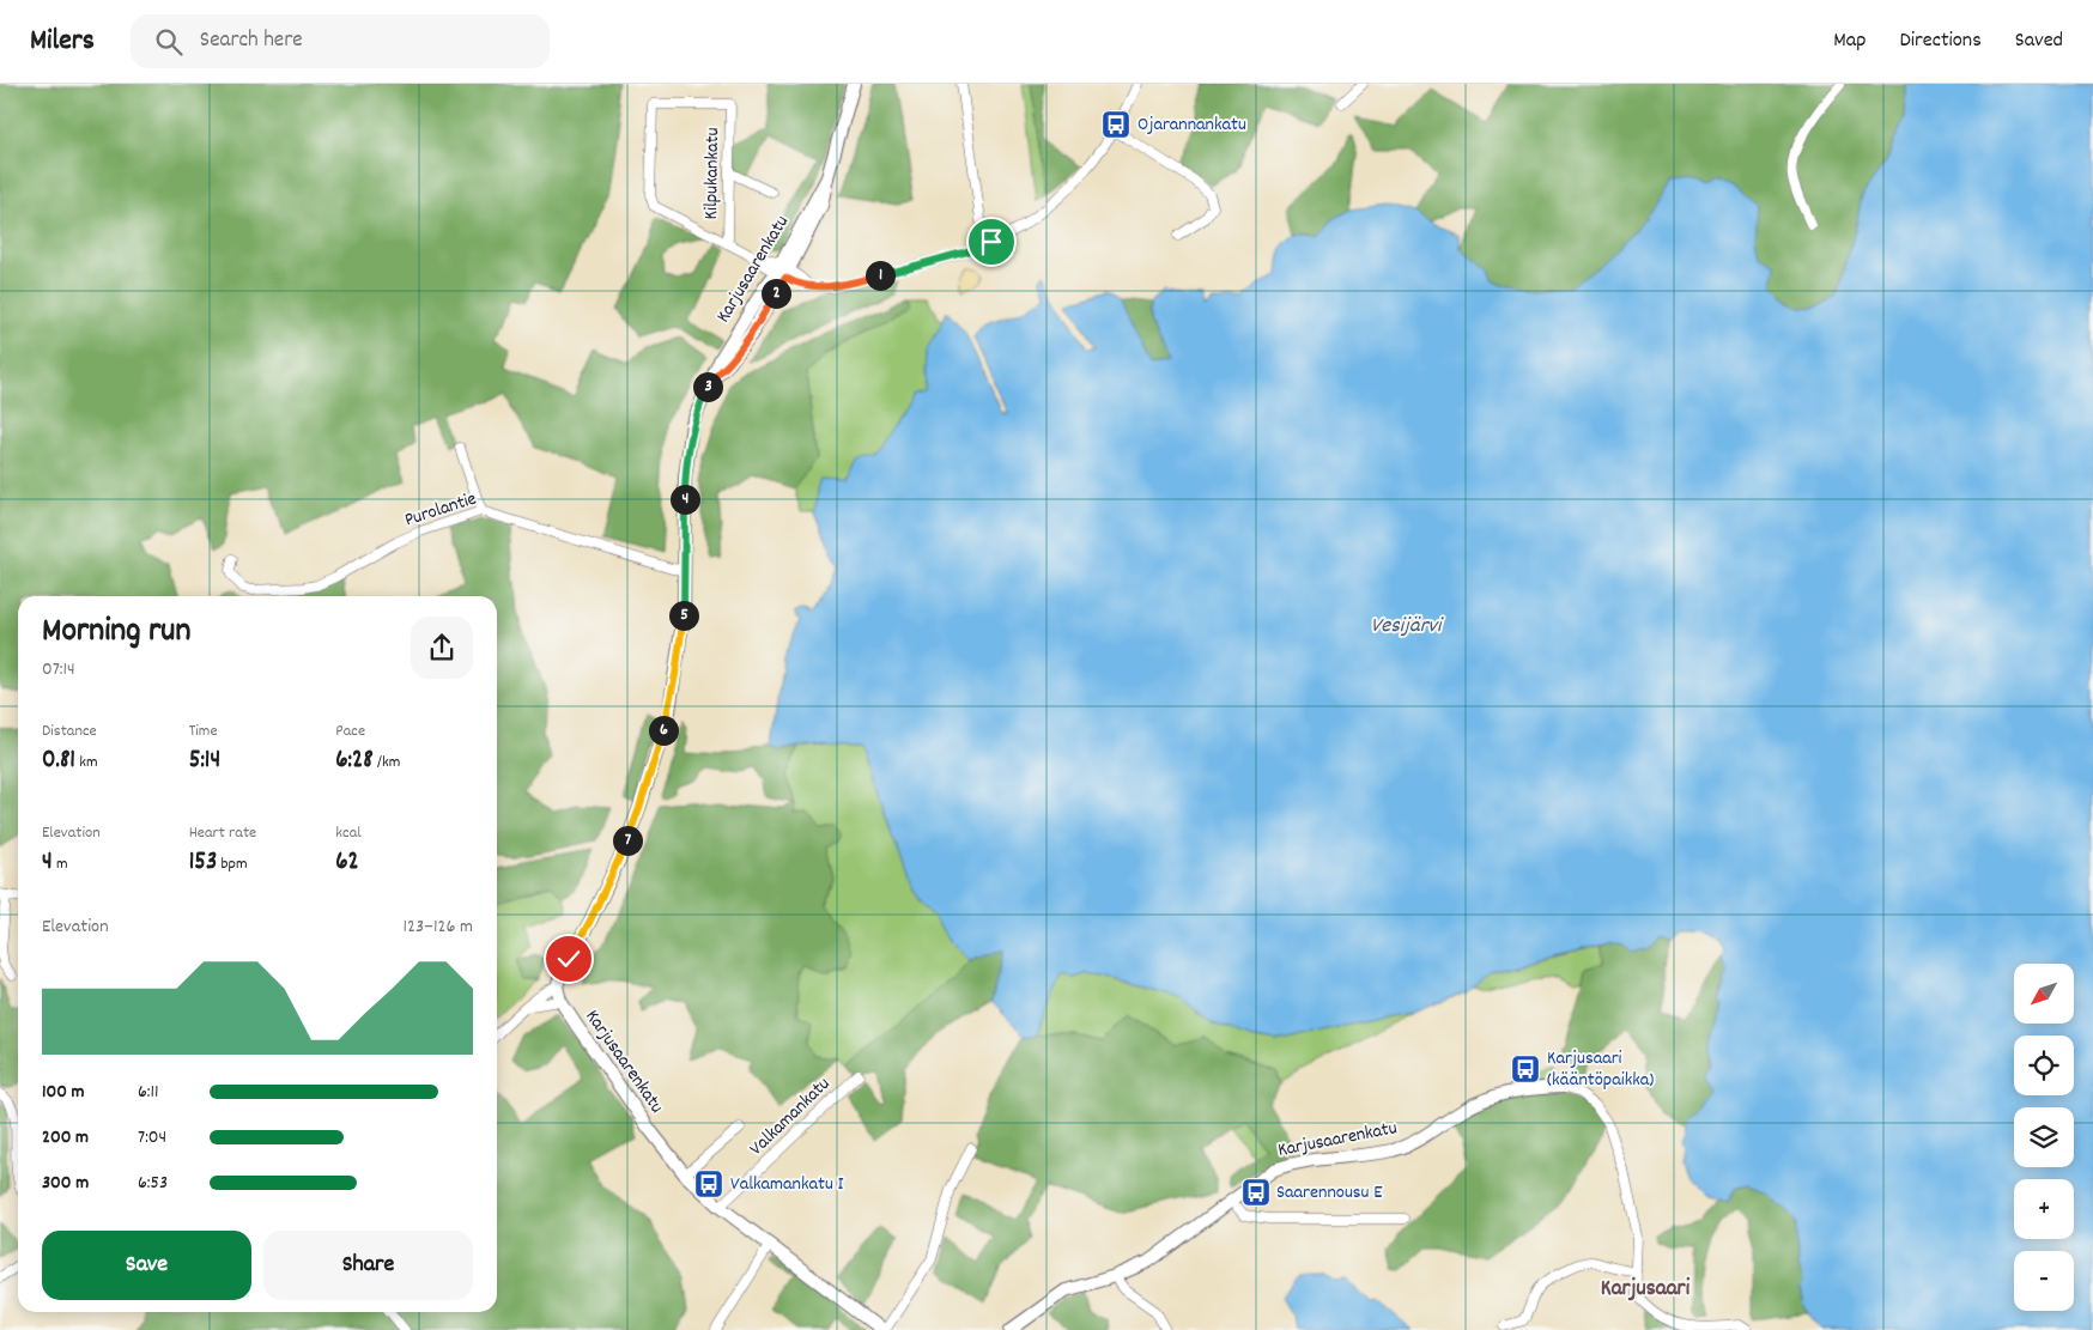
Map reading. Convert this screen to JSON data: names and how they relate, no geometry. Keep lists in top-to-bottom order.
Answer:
{
  "streets": {
    "street": [
      "Kilpukankatu",
      "Karjusaarenkatu",
      "Purolantie",
      "Valkamankatu"
    ]
  },
  "crossings": [
    ["Karjusaarenkatu", "Purolantie"],
    ["Karjusaarenkatu", "Valkamankatu"]
  ],
  "districts": ["Karjusaari"],
  "water": ["Vesijärvi"],
  "places": {
    "bus stop": [
      "Ojarannankatu",
      "Karjusaari (kääntöpaikka)",
      "Valkamankatu I",
      "Saarennousu E"
    ]
  },
  "north": "bottom left",
  "page": {
    "header": "Milers",
    "search": "Search here",
    "nav": ["Map", "Directions", "Saved"],
    "pins": [
      "1",
      "2",
      "3",
      "4",
      "5",
      "6",
      "7"
    ],
    "heading": ["Morning run", "07:14"],
    "stats": [
      ["Distance", "0.81 km"],
      ["Time", "5:14"],
      ["Pace", "6:28 /km"],
      ["Elevation", "4 m"],
      ["Heart rate", "153 bpm"],
      ["kcal", "62"]
    ],
    "chart": ["Elevation", "123–126 m"],
    "map_buttons": ["+", "−"],
    "list": [
      {
        "name": "100 m",
        "note": "6:11"
      },
      {
        "name": "200 m",
        "note": "7:04"
      },
      {
        "name": "300 m",
        "note": "6:53"
      }
    ],
    "buttons": ["Save", "Share"]
  }
}
